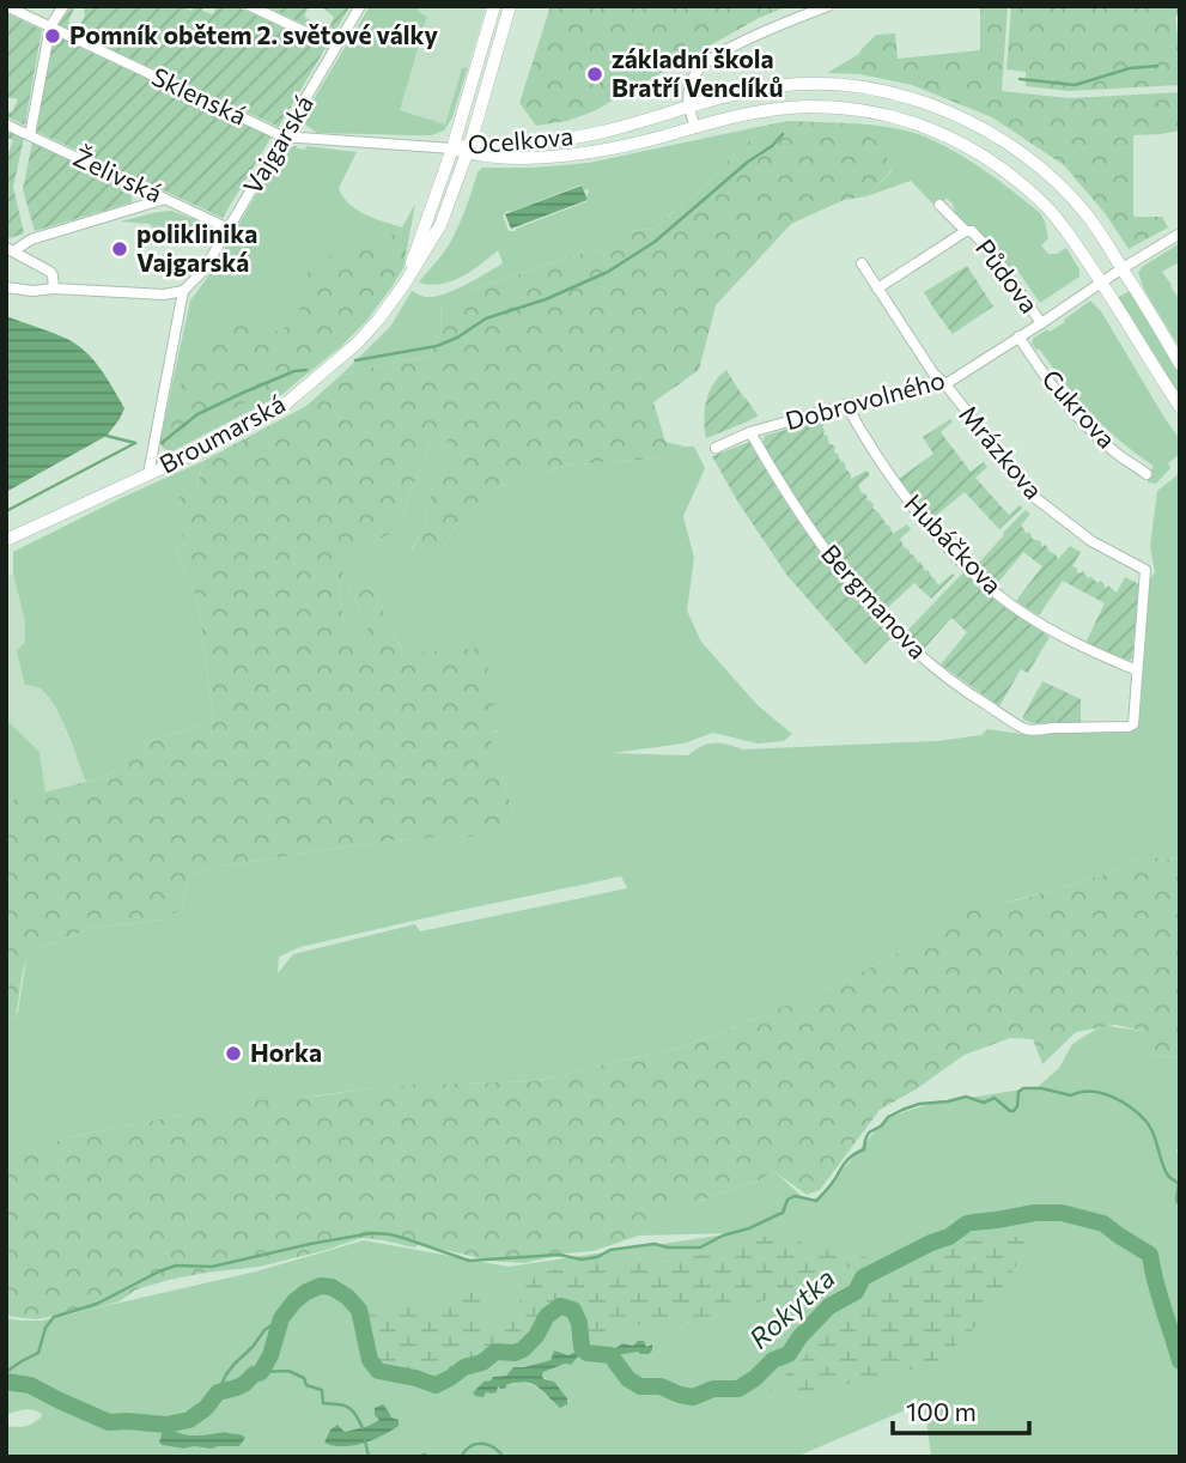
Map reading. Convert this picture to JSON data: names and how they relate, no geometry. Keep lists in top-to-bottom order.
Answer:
{
  "streets": {
    "street": [
      "Sklenská",
      "Ocelkova",
      "Vajgarská",
      "Želivská",
      "Půdova",
      "Dobrovolného",
      "Cukrova",
      "Broumarská",
      "Mrázkova",
      "Hubáčkova",
      "Bergmanova"
    ]
  },
  "crossings": [
    ["Sklenská", "Ocelkova"],
    ["Sklenská", "Vajgarská"],
    ["Sklenská", "Broumarská"],
    ["Ocelkova", "Dobrovolného"],
    ["Ocelkova", "Broumarská"],
    ["Vajgarská", "Želivská"],
    ["Vajgarská", "Broumarská"],
    ["Půdova", "Dobrovolného"],
    ["Dobrovolného", "Cukrova"],
    ["Dobrovolného", "Mrázkova"],
    ["Dobrovolného", "Hubáčkova"],
    ["Dobrovolného", "Bergmanova"],
    ["Mrázkova", "Bergmanova"],
    ["Hubáčkova", "Bergmanova"]
  ],
  "water": ["Rokytka"],
  "places": [
    "Pomník obětem 2. světové války",
    "základní škola Bratří Venclíků",
    "poliklinika Vajgarská",
    "Horka"
  ],
  "scale_bar": "100 m"
}
